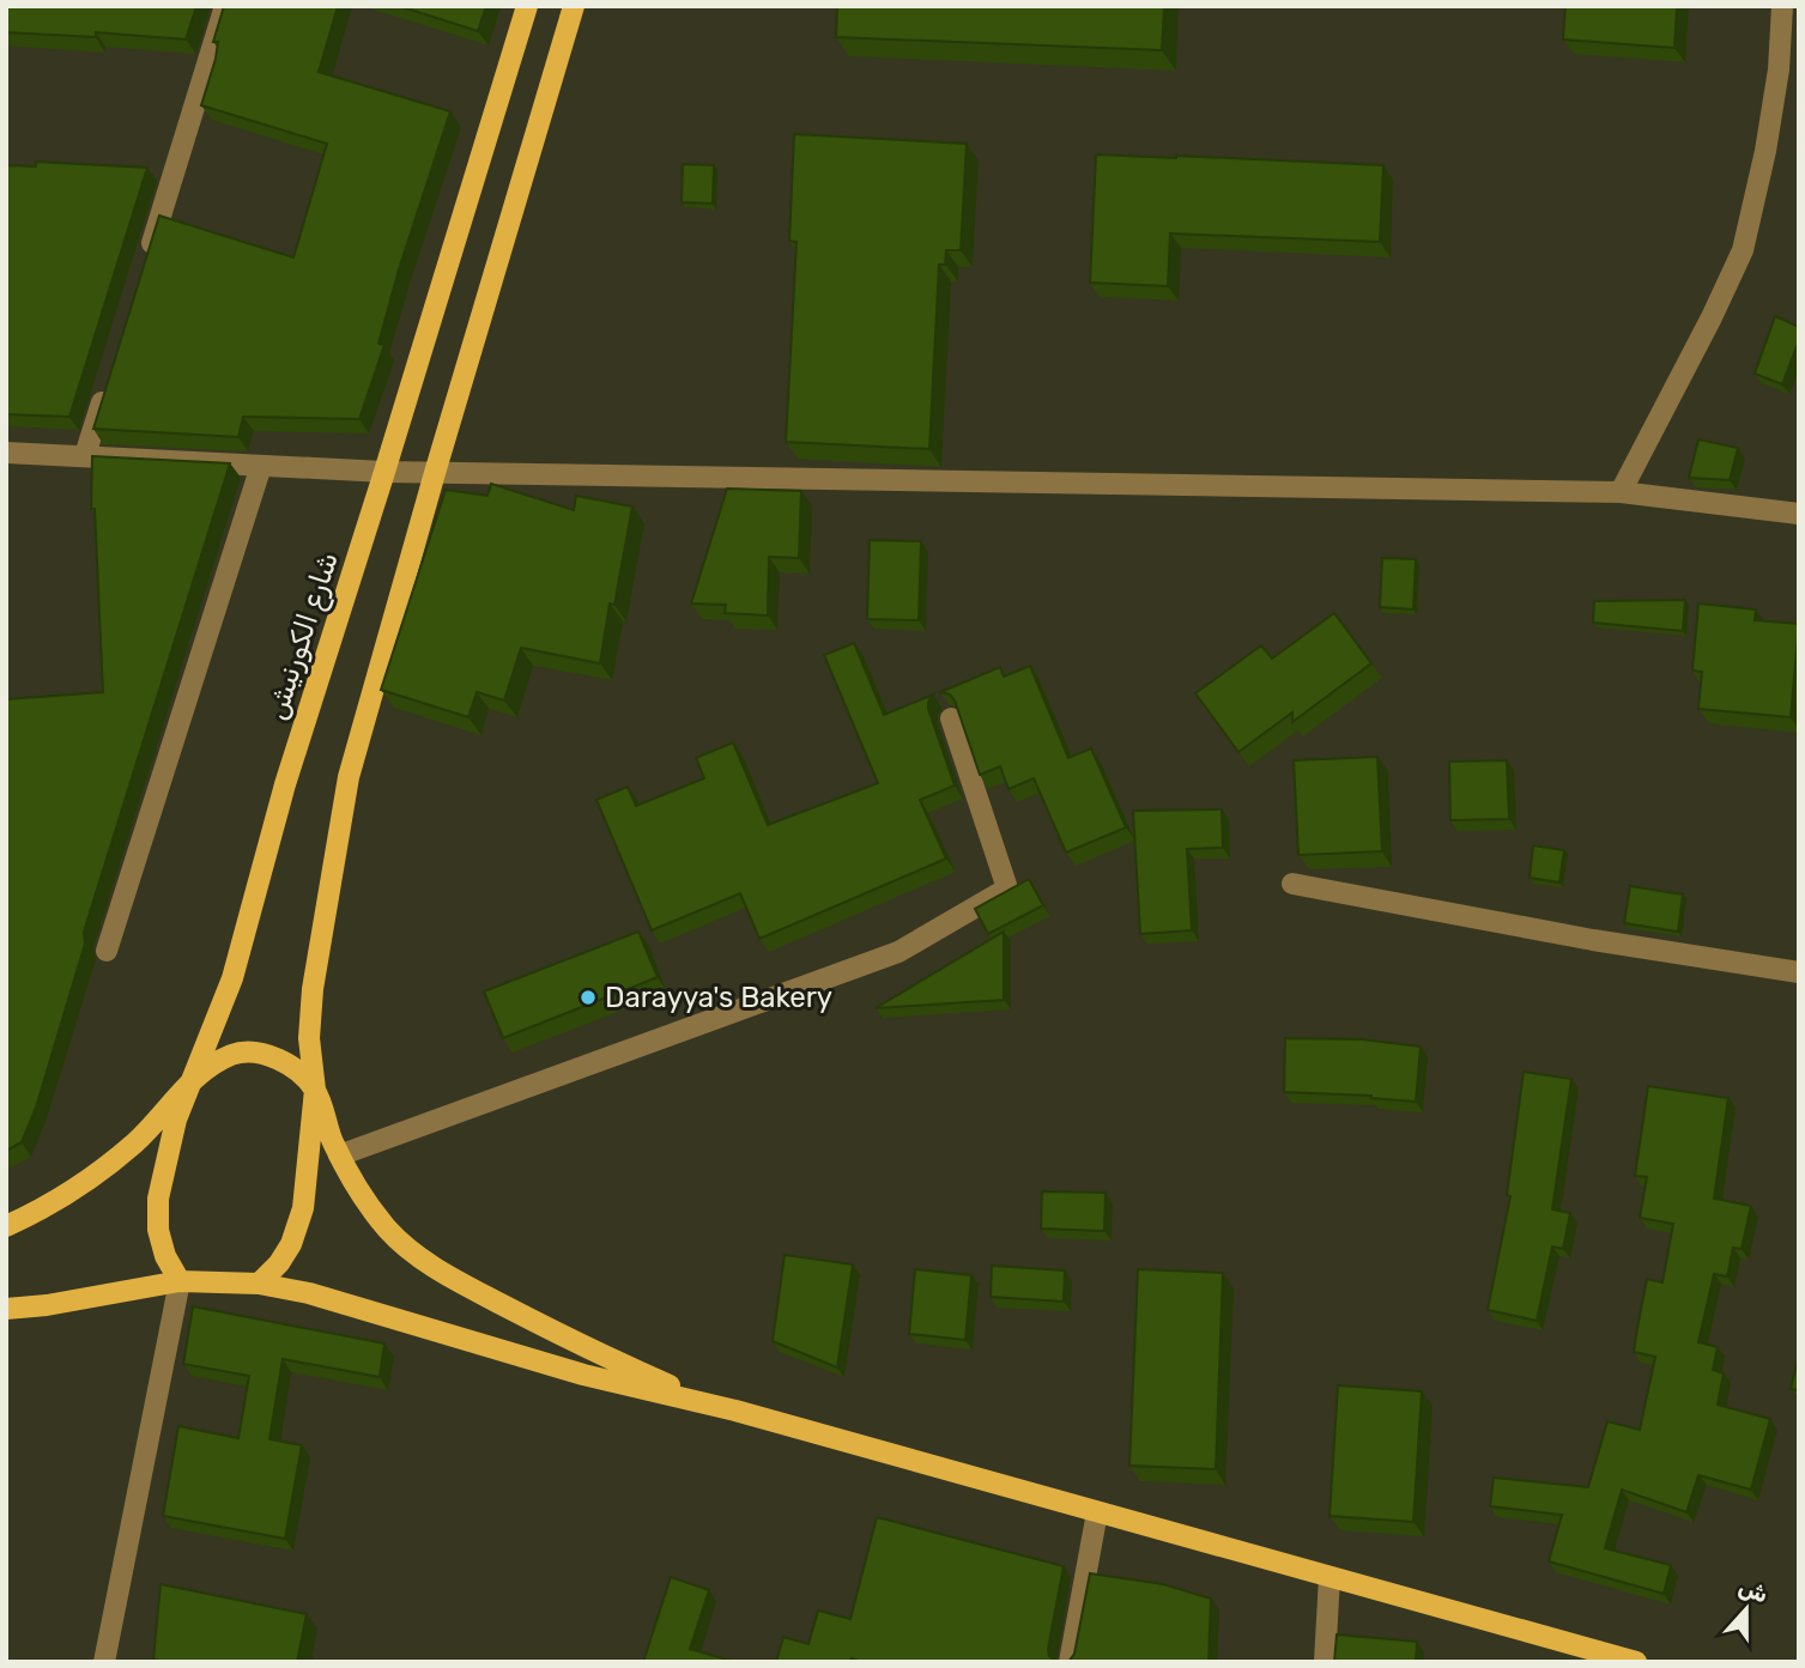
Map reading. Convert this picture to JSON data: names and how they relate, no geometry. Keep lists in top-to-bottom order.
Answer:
{
  "streets": {
    "main road": ["شارع الكورنيش"]
  },
  "places": ["Darayya's Bakery"],
  "north": "top"
}
